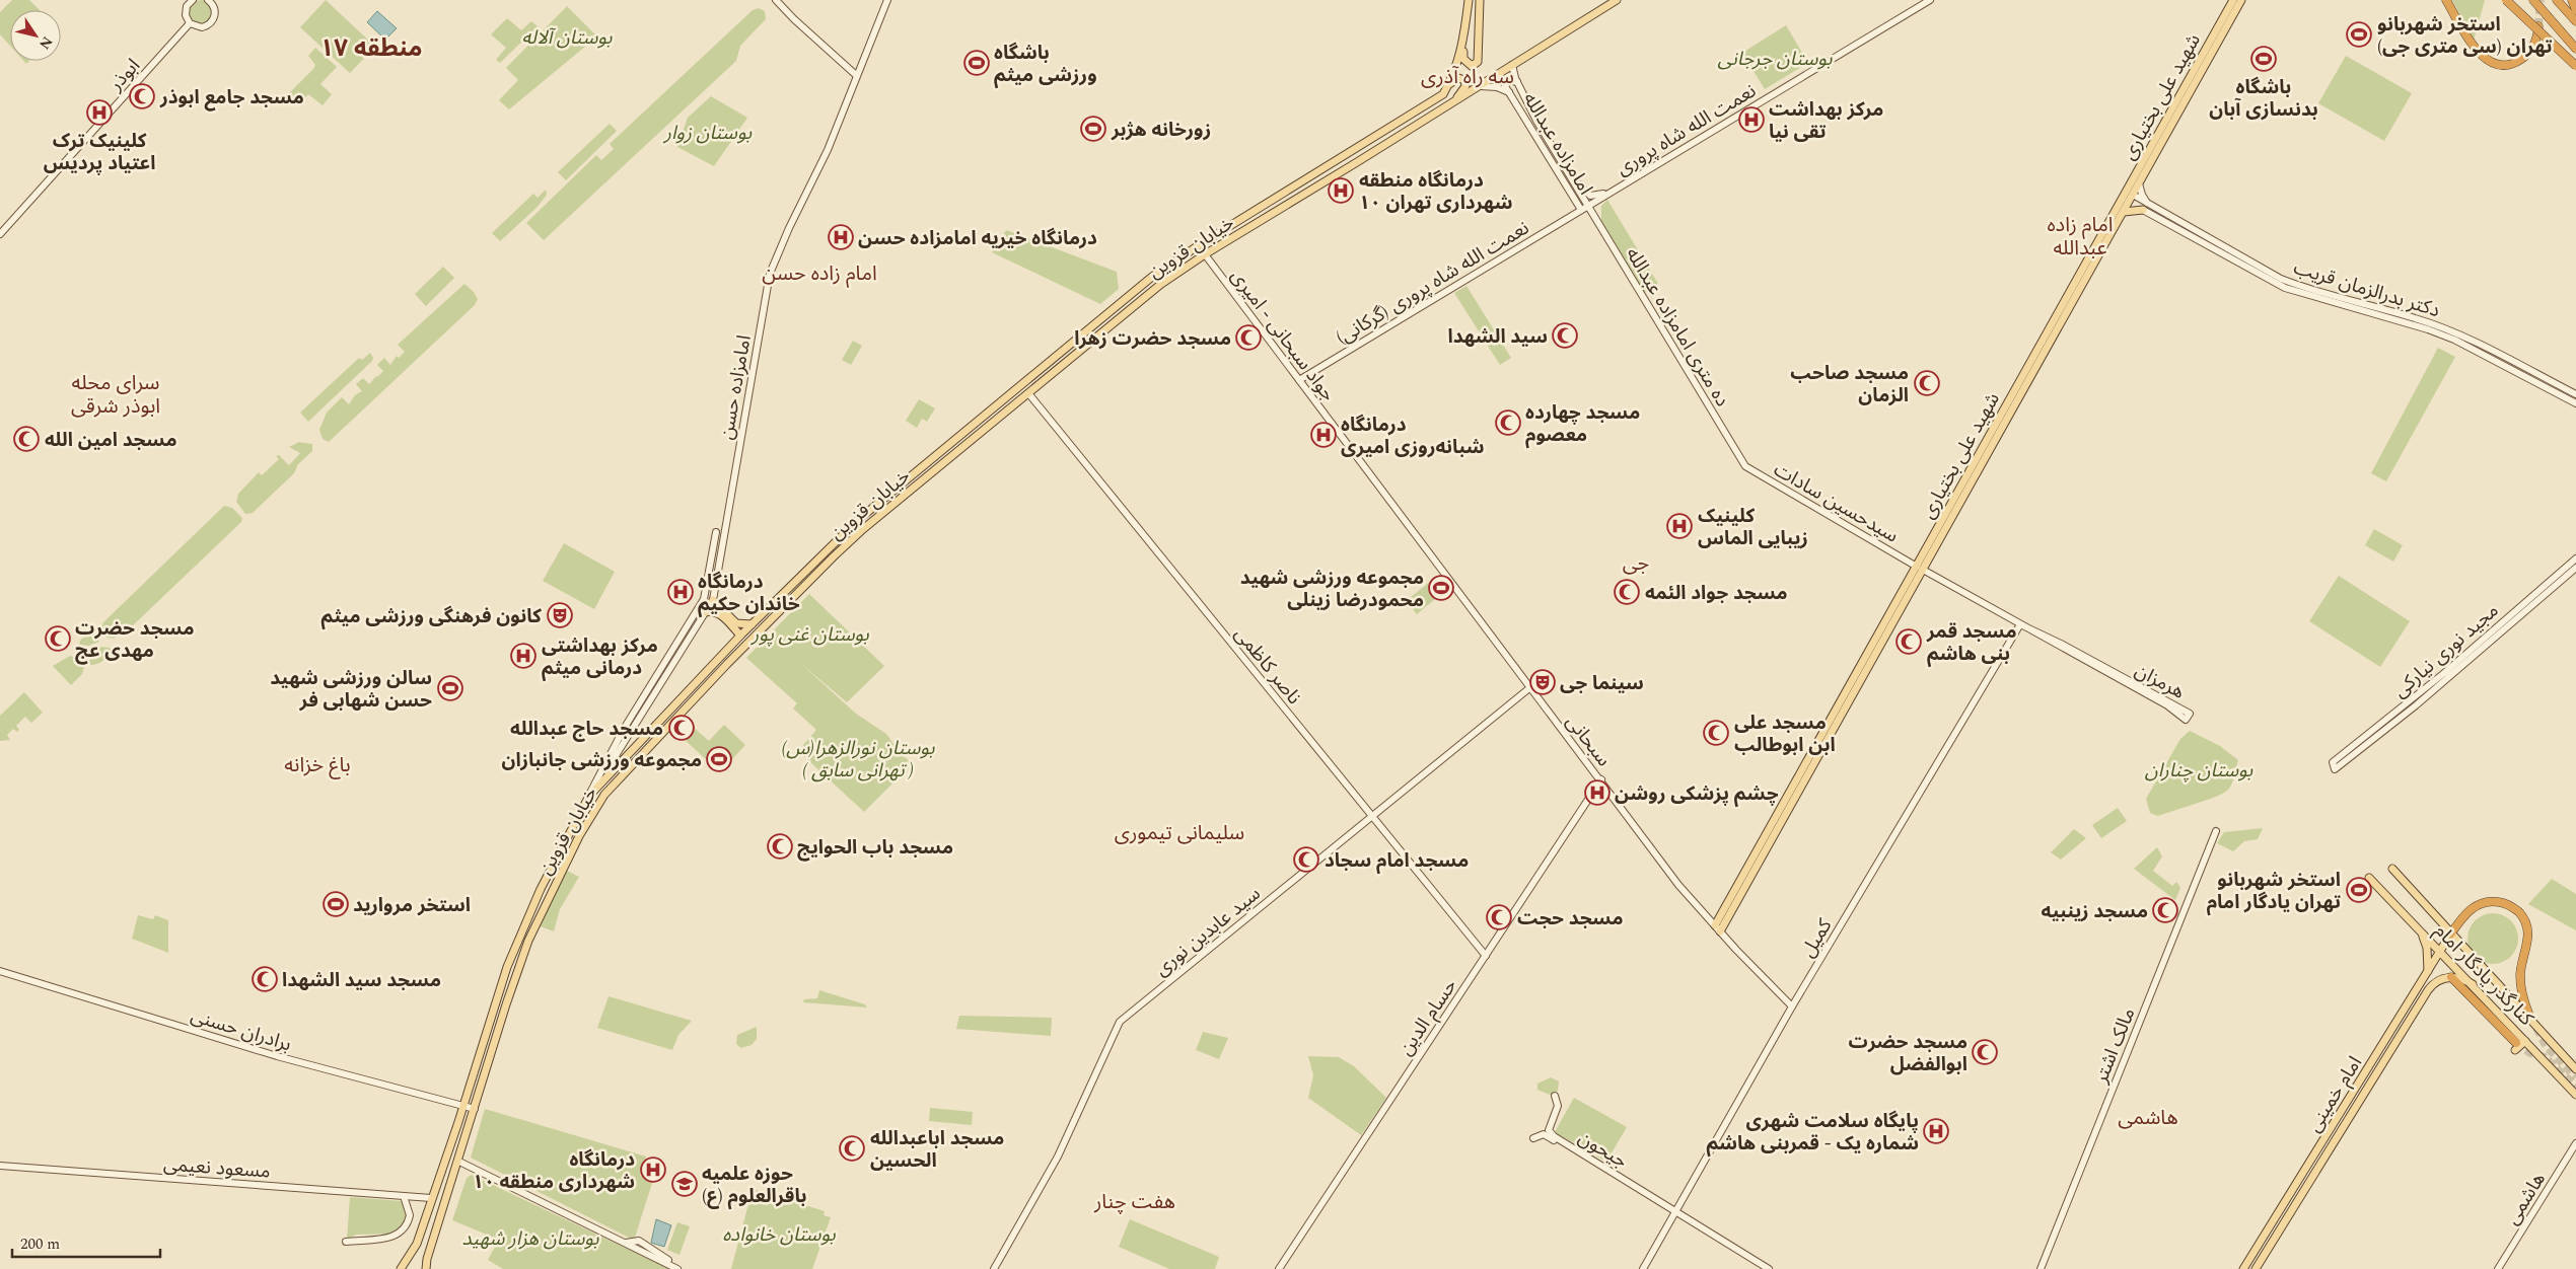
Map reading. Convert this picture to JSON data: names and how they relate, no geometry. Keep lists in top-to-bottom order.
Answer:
{
  "streets": {
    "main road": [
      "ابوذر",
      "شهید علی بختیاری",
      "نعمت الله شاه پروری",
      "امامزاده عبدالله",
      "خیابان قزوین",
      "نعمت الله شاه پروری (گرکانی)",
      "دکتر بدرالزمان قریب",
      "ده متری امامزاده عبدالله",
      "جواد سبحانی - امیری",
      "امامزاده حسن",
      "سیدحسین سادات",
      "مجید نوری نیارکی",
      "ناصر کاظمی",
      "هرمزان",
      "سبحانی",
      "سید عابدین نوری",
      "کمیل",
      "کنارگذر یادگار امام",
      "حسام الدین",
      "برادران حسنی",
      "مالک اشتر",
      "امام خمینی",
      "جیحون",
      "مسعود نعیمی",
      "هاشمی"
    ]
  },
  "crossings": [
    ["شهید علی بختیاری", "دکتر بدرالزمان قریب"],
    ["شهید علی بختیاری", "سیدحسین سادات"],
    ["شهید علی بختیاری", "هرمزان"],
    ["شهید علی بختیاری", "سبحانی"],
    ["نعمت الله شاه پروری", "امامزاده عبدالله"],
    ["نعمت الله شاه پروری", "نعمت الله شاه پروری (گرکانی)"],
    ["نعمت الله شاه پروری", "ده متری امامزاده عبدالله"],
    ["امامزاده عبدالله", "خیابان قزوین"],
    ["امامزاده عبدالله", "نعمت الله شاه پروری (گرکانی)"],
    ["امامزاده عبدالله", "ده متری امامزاده عبدالله"],
    ["خیابان قزوین", "جواد سبحانی - امیری"],
    ["خیابان قزوین", "امامزاده حسن"],
    ["خیابان قزوین", "ناصر کاظمی"],
    ["خیابان قزوین", "برادران حسنی"],
    ["خیابان قزوین", "مسعود نعیمی"],
    ["نعمت الله شاه پروری (گرکانی)", "ده متری امامزاده عبدالله"],
    ["نعمت الله شاه پروری (گرکانی)", "جواد سبحانی - امیری"],
    ["ده متری امامزاده عبدالله", "سیدحسین سادات"],
    ["جواد سبحانی - امیری", "سبحانی"],
    ["سیدحسین سادات", "هرمزان"],
    ["ناصر کاظمی", "سید عابدین نوری"],
    ["ناصر کاظمی", "حسام الدین"],
    ["هرمزان", "کمیل"],
    ["سبحانی", "سید عابدین نوری"],
    ["سبحانی", "کمیل"],
    ["سبحانی", "حسام الدین"],
    ["کمیل", "جیحون"],
    ["کنارگذر یادگار امام", "امام خمینی"]
  ],
  "districts": [
    "منطقه ۱۷",
    "سه راه آذری",
    "امام زاده عبدالله",
    "امام زاده حسن",
    "سرای محله ابوذر شرقی",
    "جی",
    "باغ خزانه",
    "سلیمانی تیموری",
    "هاشمی",
    "هفت چنار"
  ],
  "parks": [
    "بوستان آلاله",
    "بوستان جرجانی",
    "بوستان زوار",
    "بوستان غنی پور",
    "بوستان نورالزهرا(س) ( تهرانی سابق )",
    "بوستان چناران",
    "بوستان خانواده",
    "بوستان هزار شهید"
  ],
  "places": {
    "sports": [
      "استخر شهربانو تهران (سی متری جی)",
      "باشگاه بدنسازی آبان",
      "باشگاه ورزشی میثم",
      "زورخانه هژبر",
      "مجموعه ورزشی شهید محمودرضا زینلی",
      "سالن ورزشی شهید حسن شهابی فر",
      "مجموعه ورزشی جانبازان",
      "استخر شهربانو تهران یادگار امام",
      "استخر مروارید"
    ],
    "mosque": [
      "مسجد جامع ابوذر",
      "سید الشهدا",
      "مسجد حضرت زهرا",
      "مسجد صاحب الزمان",
      "مسجد چهارده معصوم",
      "مسجد امین الله",
      "مسجد جواد الئمه",
      "مسجد حضرت مهدی عج",
      "مسجد قمر بنی هاشم",
      "مسجد حاج عبدالله",
      "مسجد علی ابن ابوطالب",
      "مسجد باب الحوایج",
      "مسجد امام سجاد",
      "مسجد زینبیه",
      "مسجد حجت",
      "مسجد سید الشهدا",
      "مسجد حضرت ابوالفضل",
      "مسجد اباعبدالله الحسین"
    ],
    "hospital": [
      "کلینیک ترک اعتیاد پردیس",
      "مرکز بهداشت تقی نیا",
      "درمانگاه منطقه ۱۰ شهرداری تهران",
      "درمانگاه خیریه امامزاده حسن",
      "درمانگاه شبانه‌روزی امیری",
      "کلینیک زیبایی الماس",
      "درمانگاه خاندان حکیم",
      "مرکز بهداشتی درمانی میثم",
      "چشم پزشکی روشن",
      "پایگاه سلامت شهری شماره یک - قمربنی هاشم",
      "درمانگاه شهرداری منطقه ۱۰"
    ],
    "theatre": ["کانون فرهنگی ورزشی میثم", "سینما جی"],
    "school or university": ["حوزه علمیه باقرالعلوم (ع)"]
  },
  "scale_bar": "200 m",
  "north": "bottom right"
}
